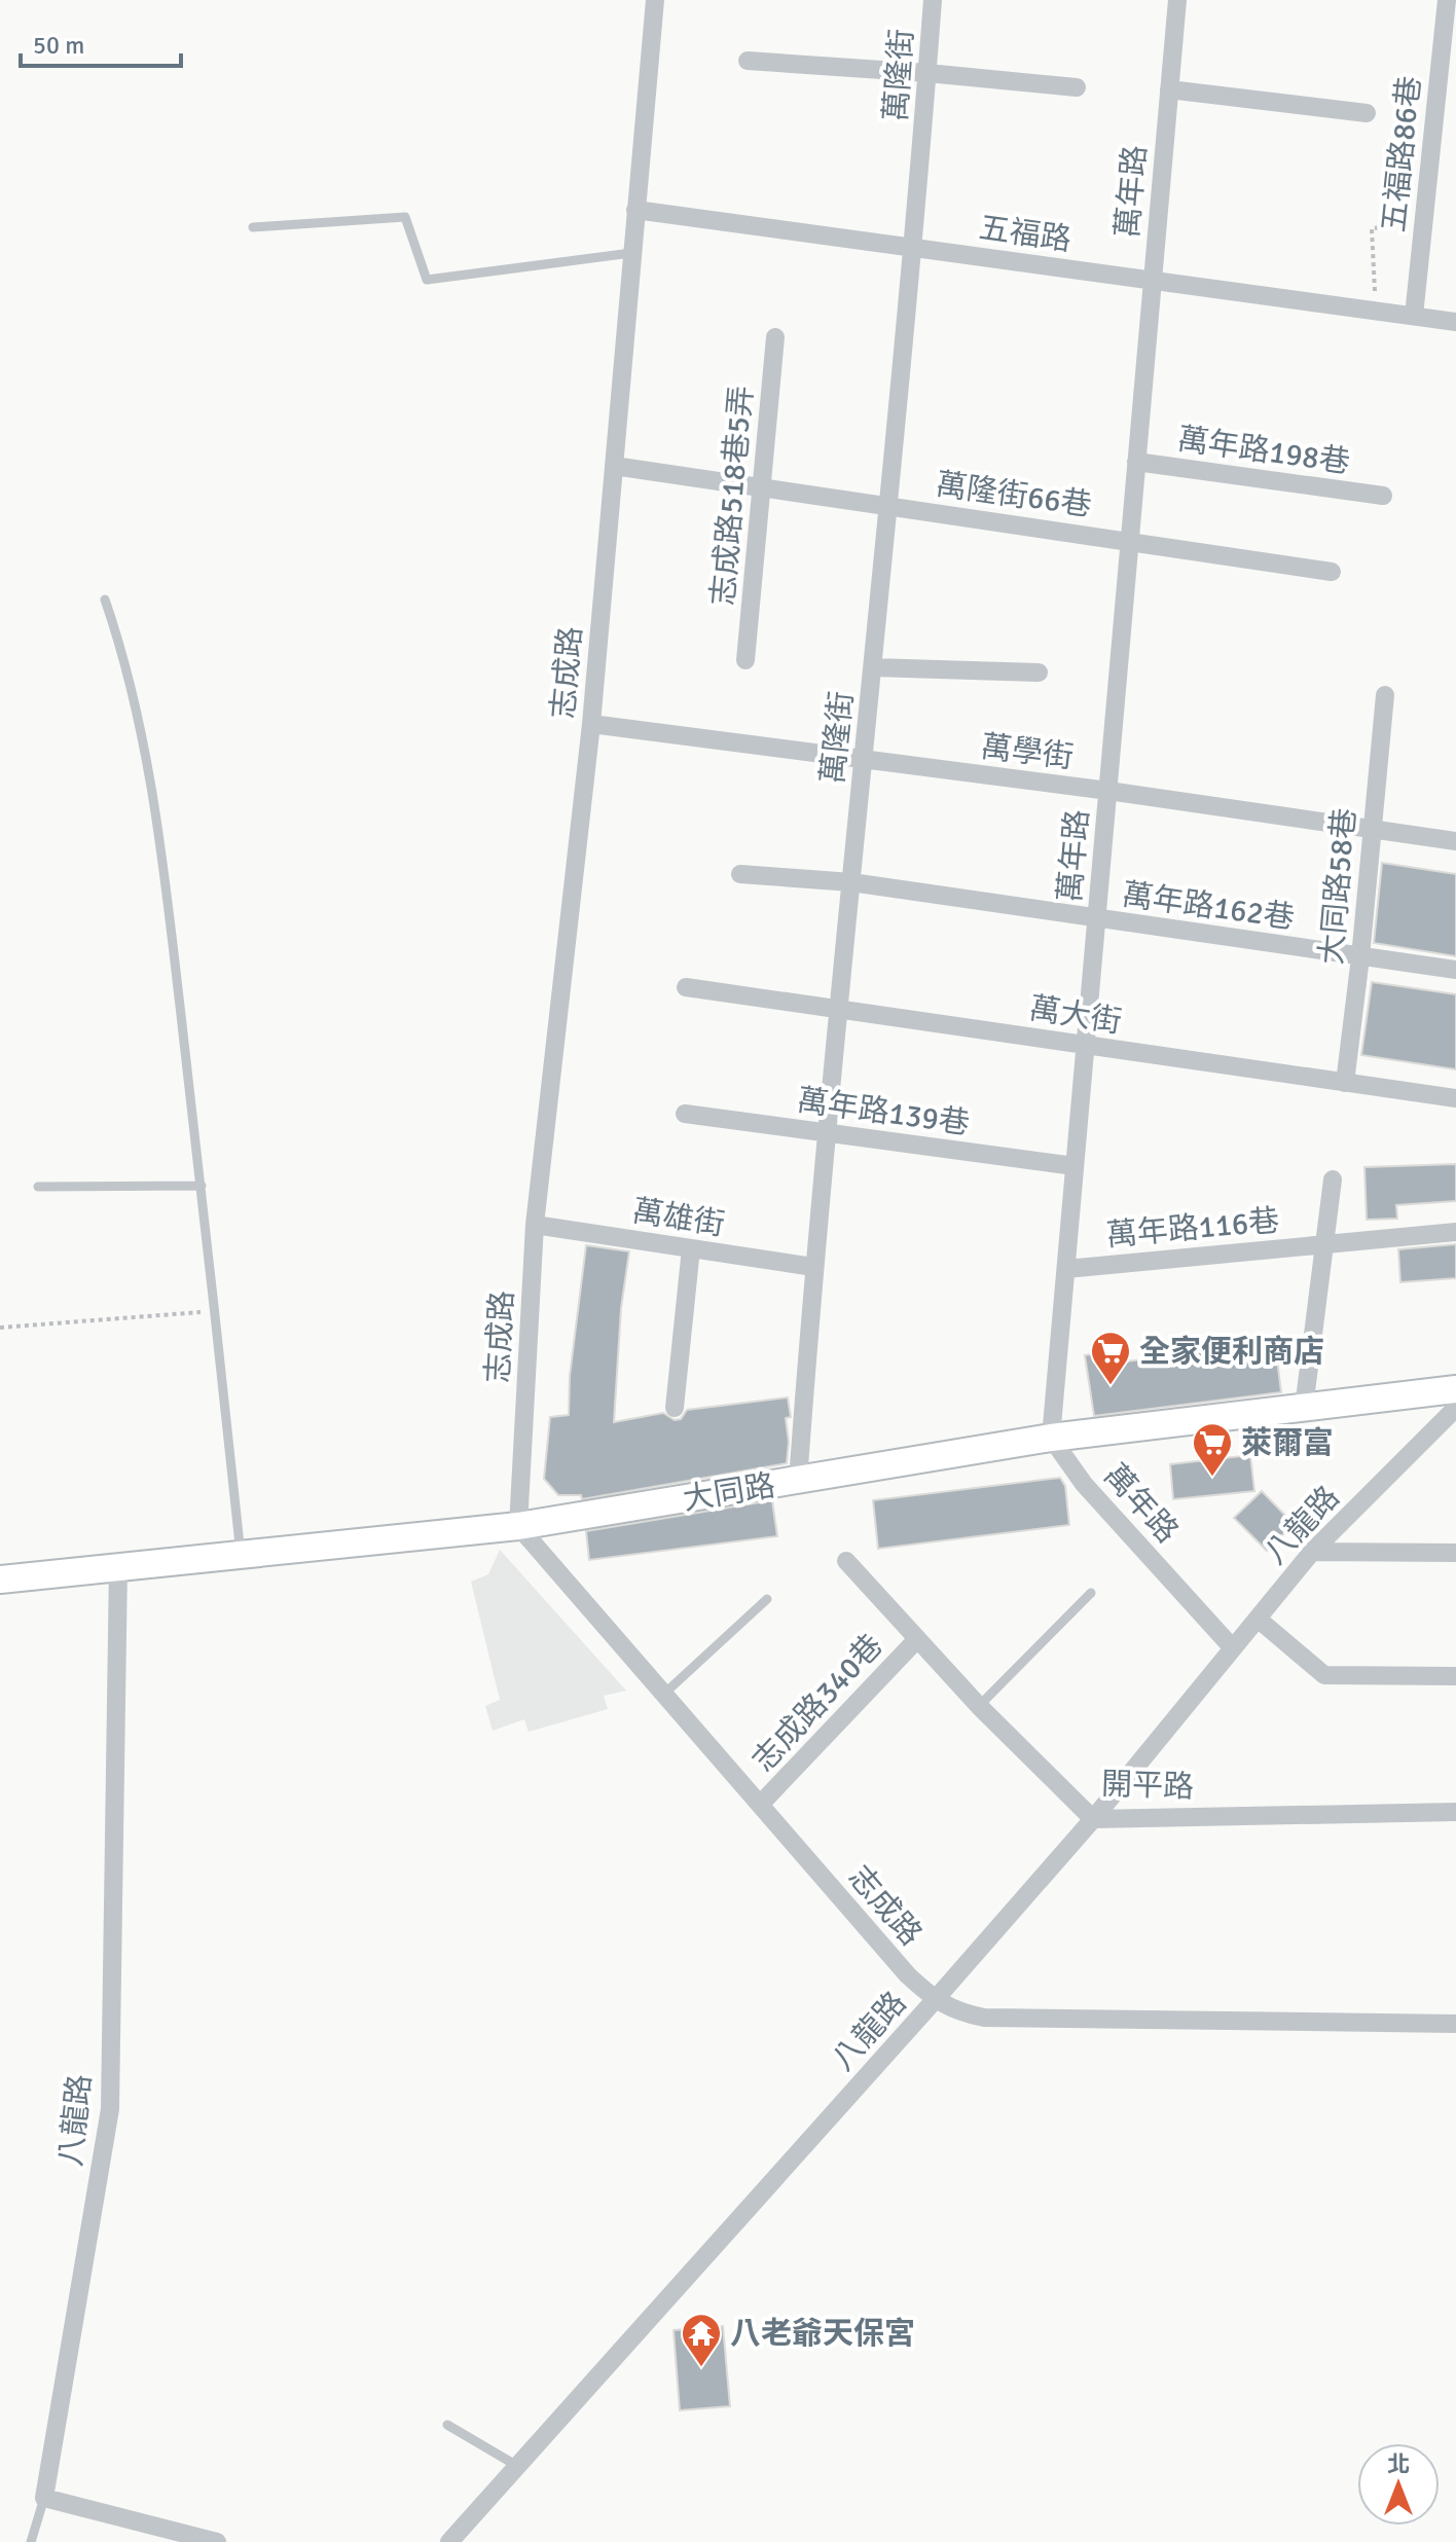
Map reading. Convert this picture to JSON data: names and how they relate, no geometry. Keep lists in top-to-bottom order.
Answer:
{
  "streets": {
    "main road": ["大同路"],
    "street": [
      "萬隆街",
      "五福路86巷",
      "萬年路",
      "五福路",
      "萬年路198巷",
      "萬隆街66巷",
      "志成路518巷5弄",
      "志成路",
      "萬學街",
      "大同路58巷",
      "萬年路162巷",
      "萬大街",
      "萬年路139巷",
      "萬雄街",
      "萬年路116巷",
      "八龍路",
      "志成路340巷",
      "開平路"
    ]
  },
  "crossings": [
    ["萬隆街", "五福路"],
    ["萬隆街", "萬隆街66巷"],
    ["萬隆街", "萬學街"],
    ["萬隆街", "萬年路162巷"],
    ["萬隆街", "萬大街"],
    ["萬隆街", "萬年路139巷"],
    ["萬隆街", "萬雄街"],
    ["萬隆街", "大同路"],
    ["五福路86巷", "五福路"],
    ["萬年路", "五福路"],
    ["萬年路", "萬年路198巷"],
    ["萬年路", "萬隆街66巷"],
    ["萬年路", "萬學街"],
    ["萬年路", "萬年路162巷"],
    ["萬年路", "萬大街"],
    ["萬年路", "萬年路139巷"],
    ["萬年路", "萬年路116巷"],
    ["萬年路", "大同路"],
    ["萬年路", "八龍路"],
    ["五福路", "志成路"],
    ["萬隆街66巷", "志成路518巷5弄"],
    ["萬隆街66巷", "志成路"],
    ["志成路", "萬學街"],
    ["志成路", "萬雄街"],
    ["志成路", "大同路"],
    ["志成路", "八龍路"],
    ["志成路", "志成路340巷"],
    ["萬學街", "大同路58巷"],
    ["大同路58巷", "萬年路162巷"],
    ["大同路58巷", "萬大街"],
    ["大同路", "八龍路"],
    ["八龍路", "開平路"],
    ["志成路340巷", "開平路"]
  ],
  "places": {
    "supermarket": ["全家便利商店", "萊爾富"],
    "temple": ["八老爺天保宮"]
  },
  "scale_bar": "50 m",
  "north": "top"
}
